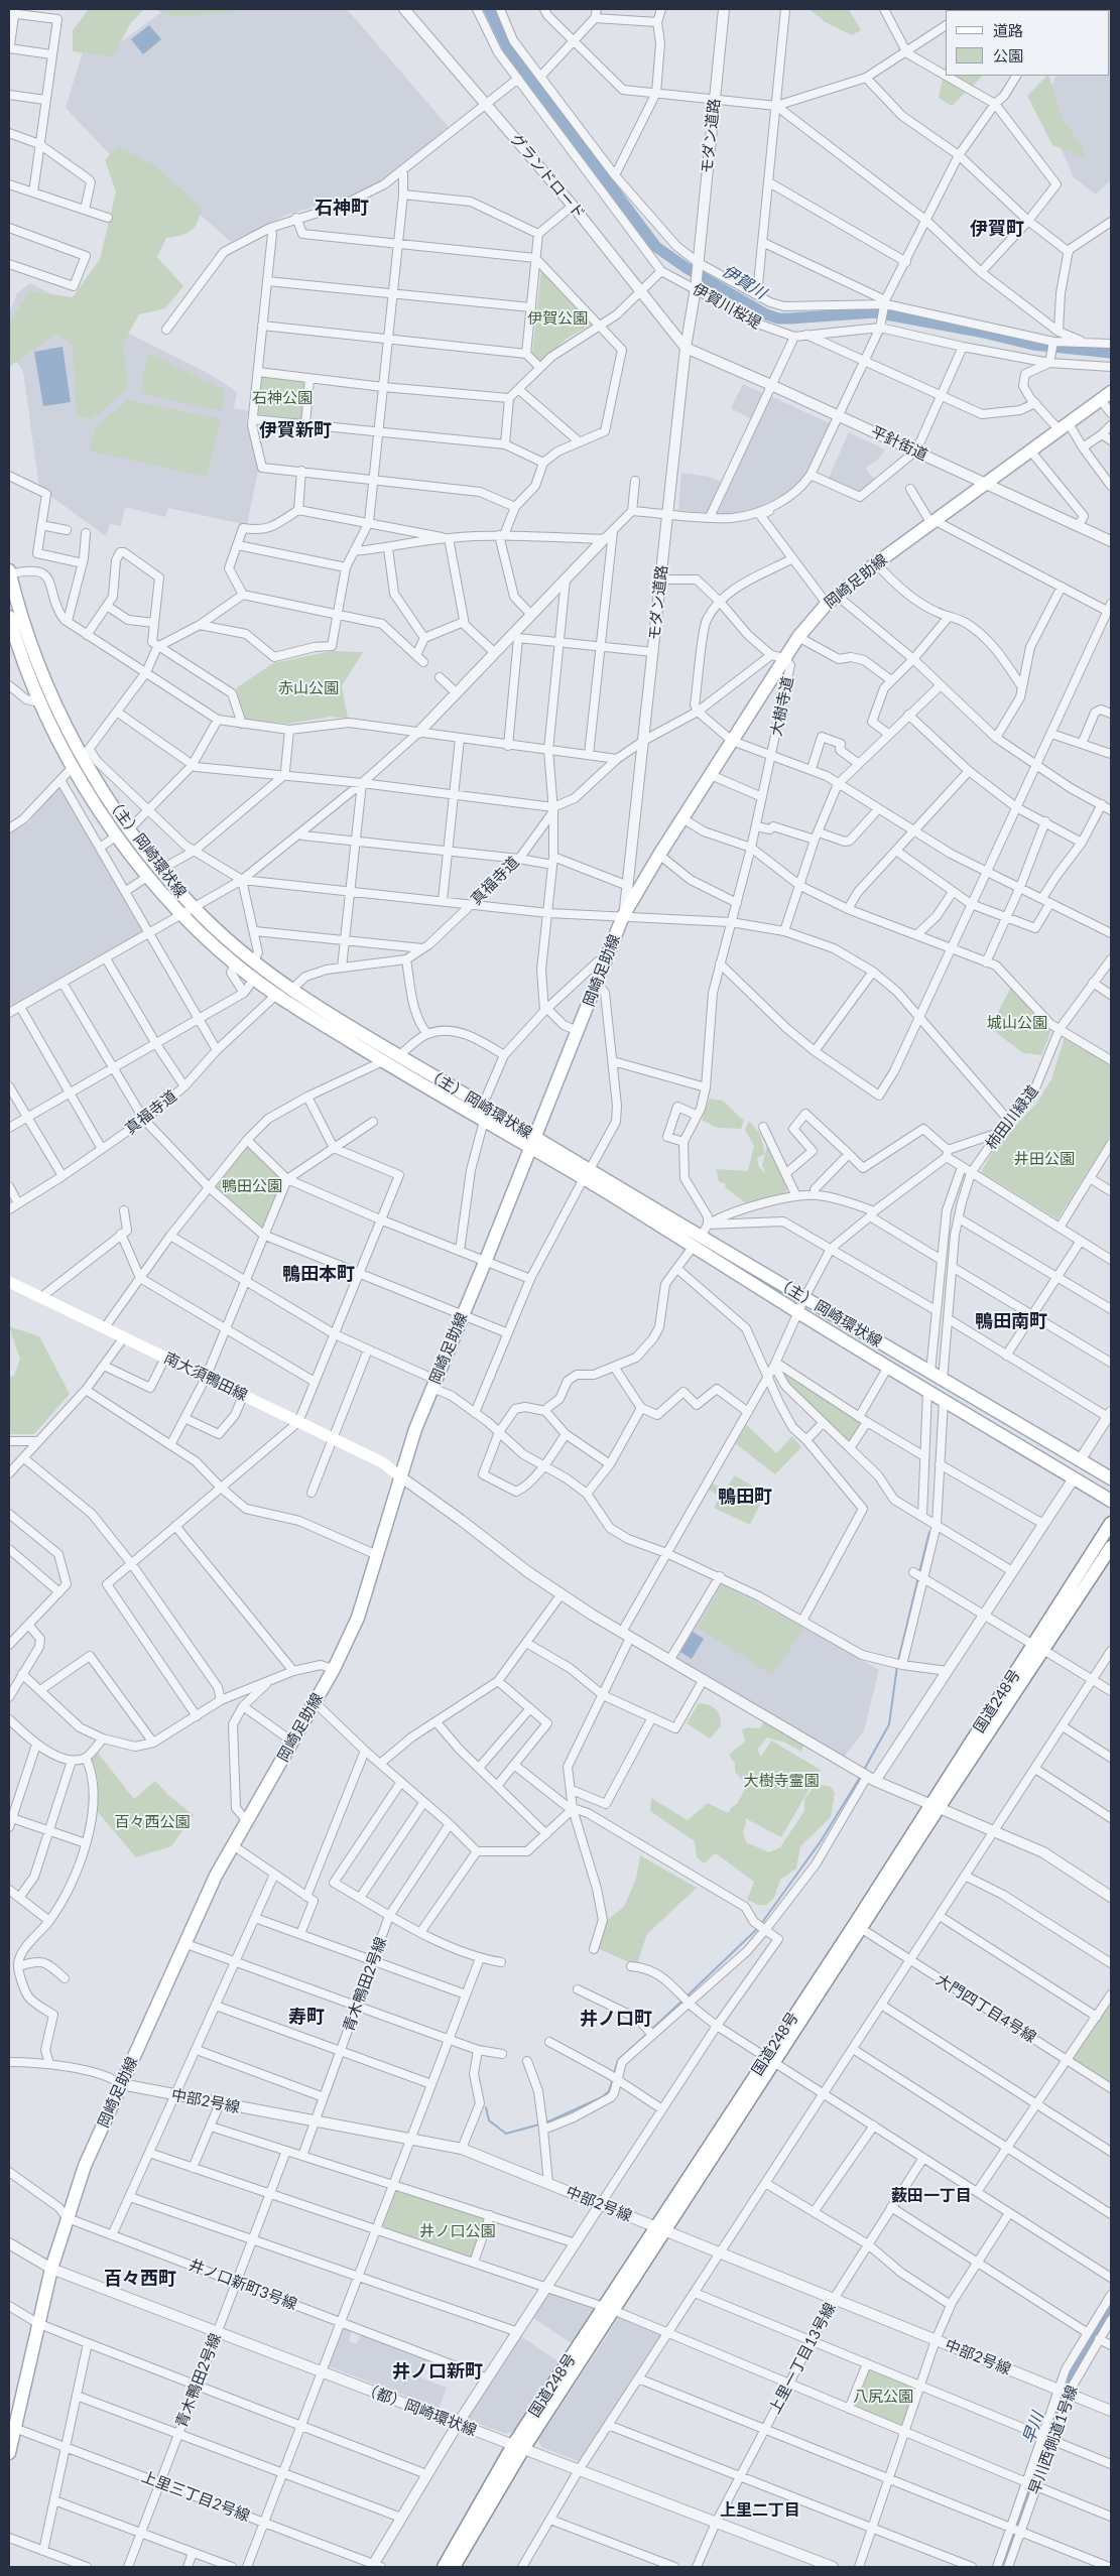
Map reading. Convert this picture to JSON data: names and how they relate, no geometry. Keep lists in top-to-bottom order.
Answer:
{
  "streets": {
    "main road": [
      "岡崎足助線",
      "（主）岡崎環状線",
      "南大須鴨田線",
      "国道248号"
    ],
    "street": [
      "モダン道路",
      "グランドロード",
      "伊賀川桜堤",
      "平針街道",
      "大樹寺道",
      "真福寺道",
      "柿田川緑道",
      "青木鴨田2号線",
      "大門四丁目4号線",
      "中部2号線",
      "井ノ口新町3号線",
      "上里一丁目13号線",
      "（都）岡崎環状線",
      "早川西側道1号線",
      "上里三丁目2号線"
    ]
  },
  "crossings": [
    ["モダン道路", "グランドロード"],
    ["モダン道路", "伊賀川桜堤"],
    ["モダン道路", "平針街道"],
    ["モダン道路", "岡崎足助線"],
    ["モダン道路", "真福寺道"],
    ["グランドロード", "平針街道"],
    ["平針街道", "岡崎足助線"],
    ["岡崎足助線", "大樹寺道"],
    ["岡崎足助線", "（主）岡崎環状線"],
    ["岡崎足助線", "南大須鴨田線"],
    ["岡崎足助線", "中部2号線"],
    ["岡崎足助線", "井ノ口新町3号線"],
    ["岡崎足助線", "（都）岡崎環状線"],
    ["岡崎足助線", "上里三丁目2号線"],
    ["（主）岡崎環状線", "真福寺道"],
    ["（主）岡崎環状線", "柿田川緑道"],
    ["国道248号", "大門四丁目4号線"],
    ["国道248号", "中部2号線"],
    ["国道248号", "（都）岡崎環状線"],
    ["青木鴨田2号線", "中部2号線"],
    ["青木鴨田2号線", "井ノ口新町3号線"],
    ["青木鴨田2号線", "（都）岡崎環状線"],
    ["青木鴨田2号線", "上里三丁目2号線"],
    ["中部2号線", "上里一丁目13号線"],
    ["中部2号線", "早川西側道1号線"],
    ["上里一丁目13号線", "（都）岡崎環状線"]
  ],
  "districts": [
    "石神町",
    "伊賀町",
    "伊賀新町",
    "鴨田本町",
    "鴨田南町",
    "鴨田町",
    "寿町",
    "井ノ口町",
    "薮田一丁目",
    "百々西町",
    "井ノ口新町",
    "上里二丁目"
  ],
  "water": ["伊賀川", "早川"],
  "parks": [
    "伊賀公園",
    "石神公園",
    "赤山公園",
    "城山公園",
    "井田公園",
    "鴨田公園",
    "大樹寺霊園",
    "百々西公園",
    "井ノ口公園",
    "八尻公園"
  ],
  "legend": ["道路", "公園"]
}
